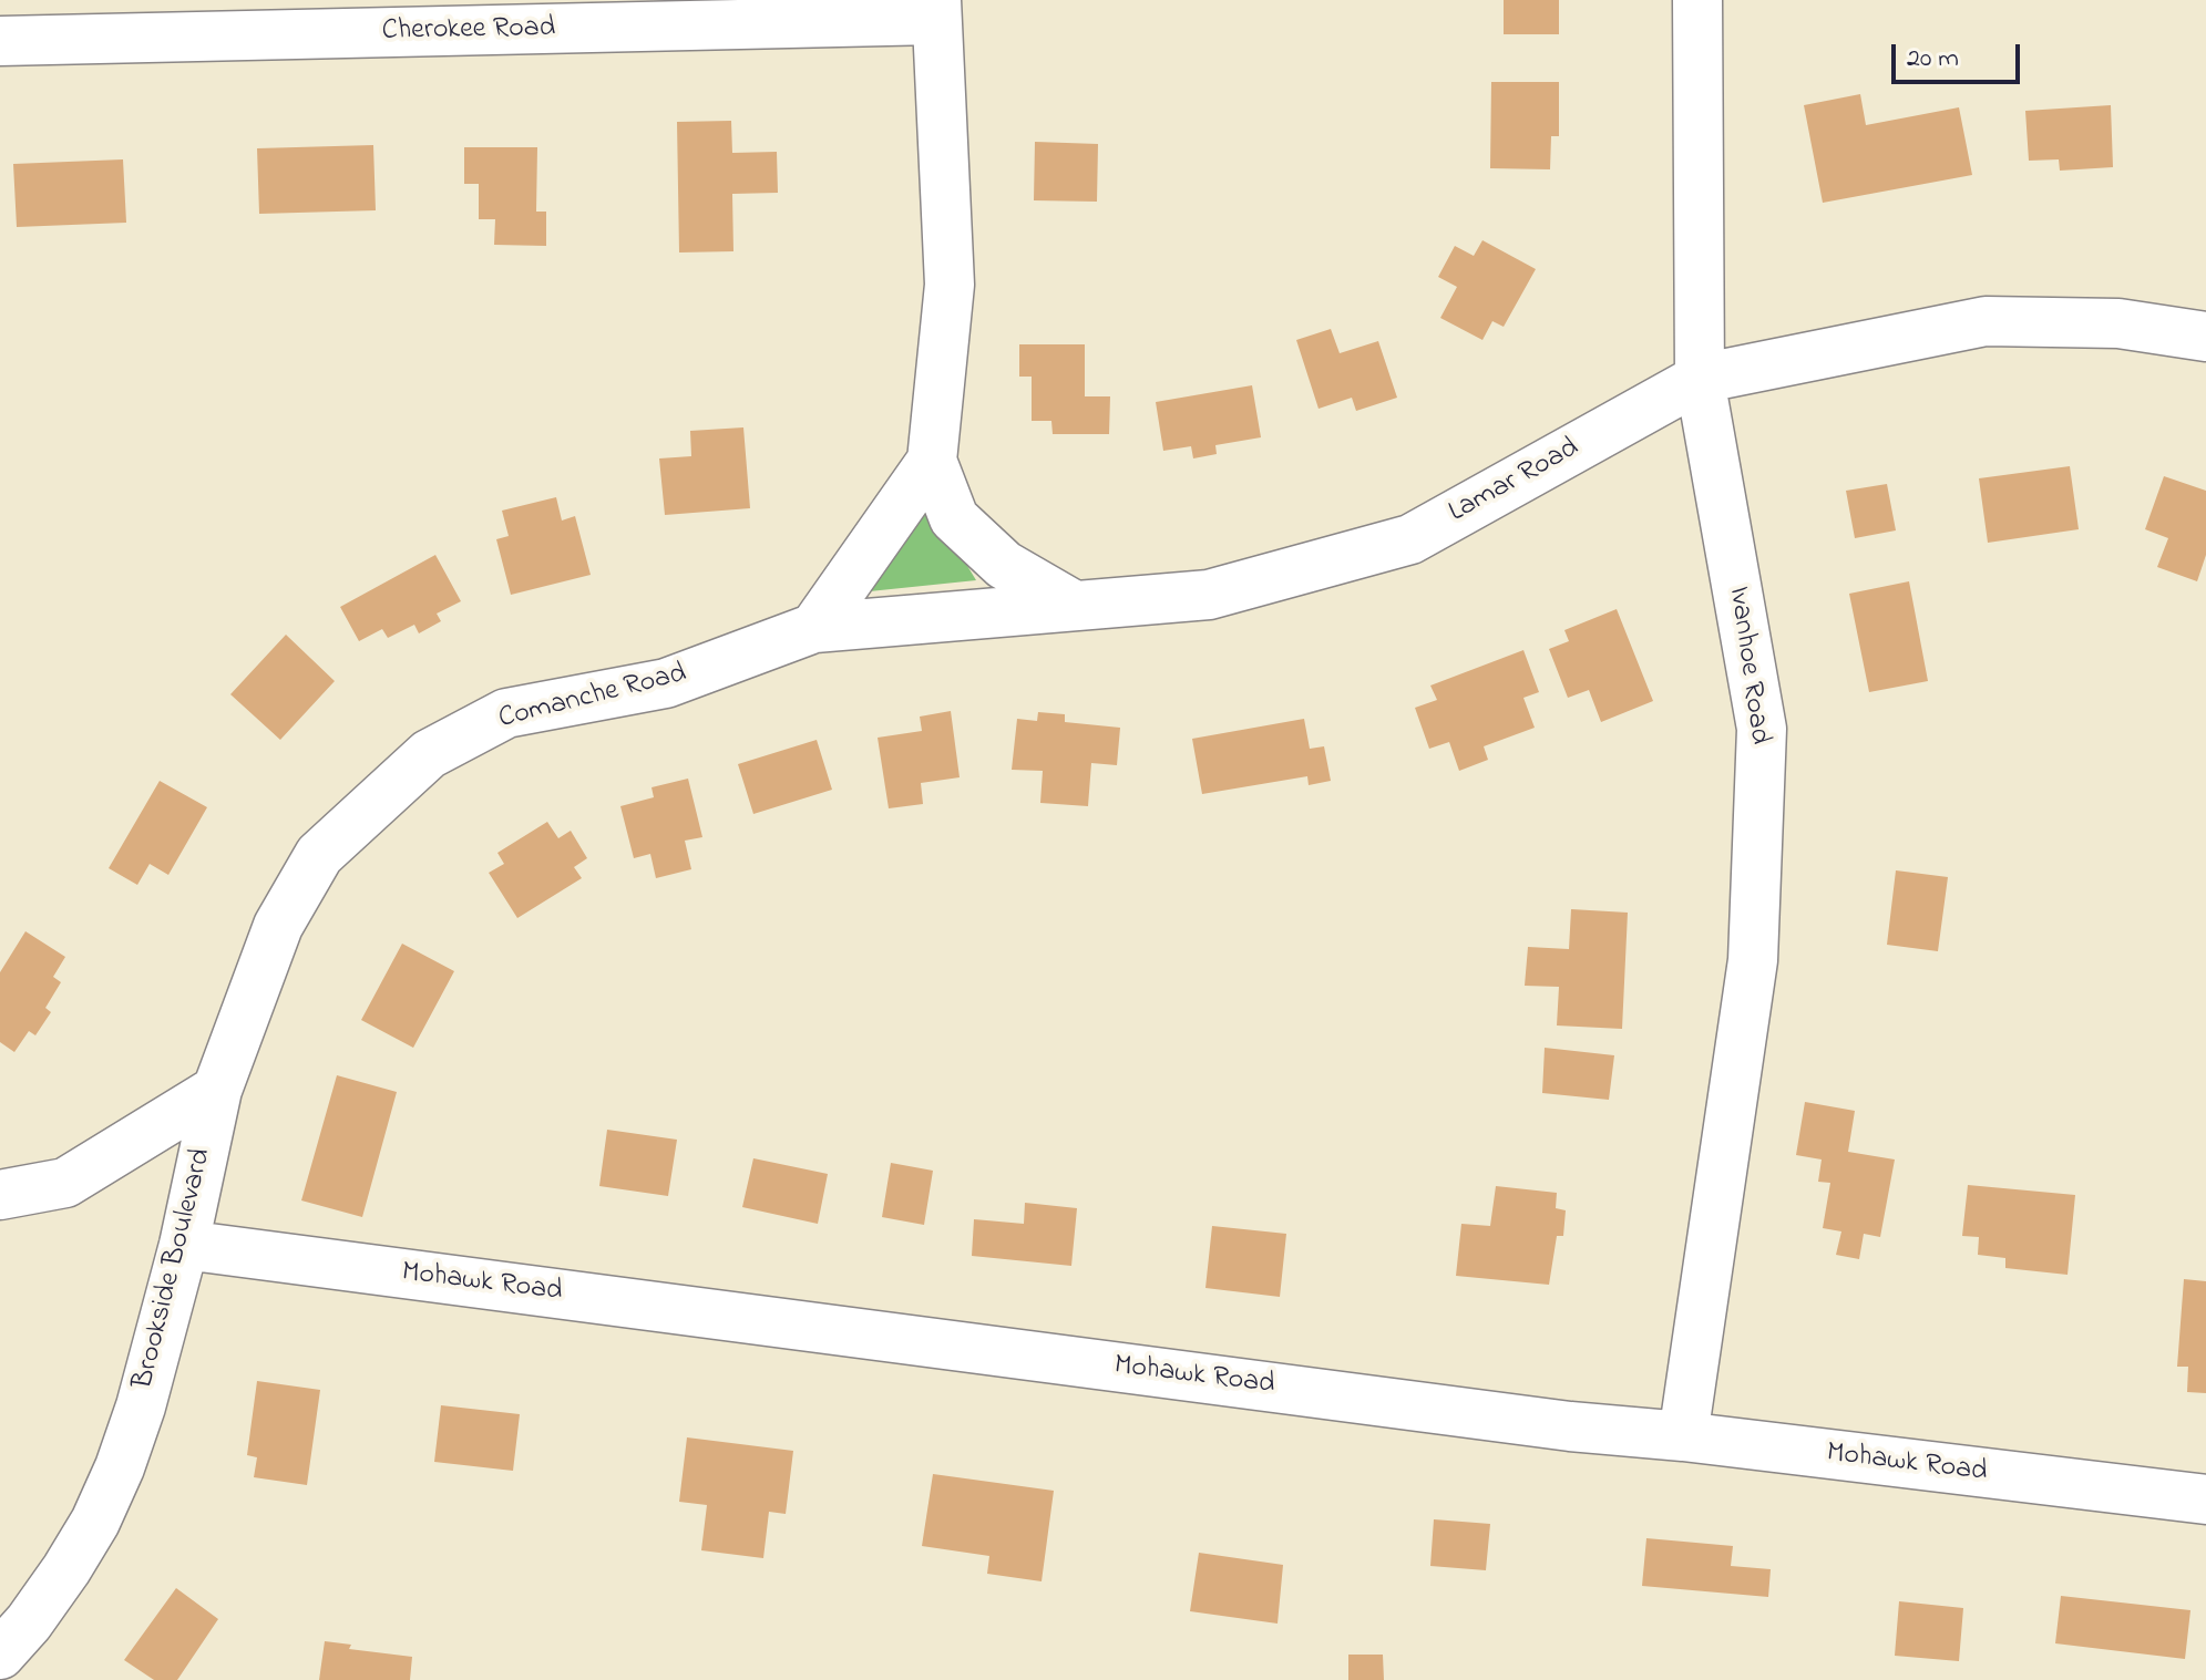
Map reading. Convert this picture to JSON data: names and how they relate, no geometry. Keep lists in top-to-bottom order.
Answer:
{
  "streets": {
    "street": [
      "Cherokee Road",
      "Lamar Road",
      "Ivanhoe Road",
      "Comanche Road",
      "Brookside Boulevard",
      "Mohawk Road"
    ]
  },
  "crossings": [
    ["Lamar Road", "Ivanhoe Road"],
    ["Lamar Road", "Comanche Road"],
    ["Ivanhoe Road", "Mohawk Road"],
    ["Comanche Road", "Brookside Boulevard"],
    ["Brookside Boulevard", "Mohawk Road"]
  ],
  "scale_bar": "20 m"
}
